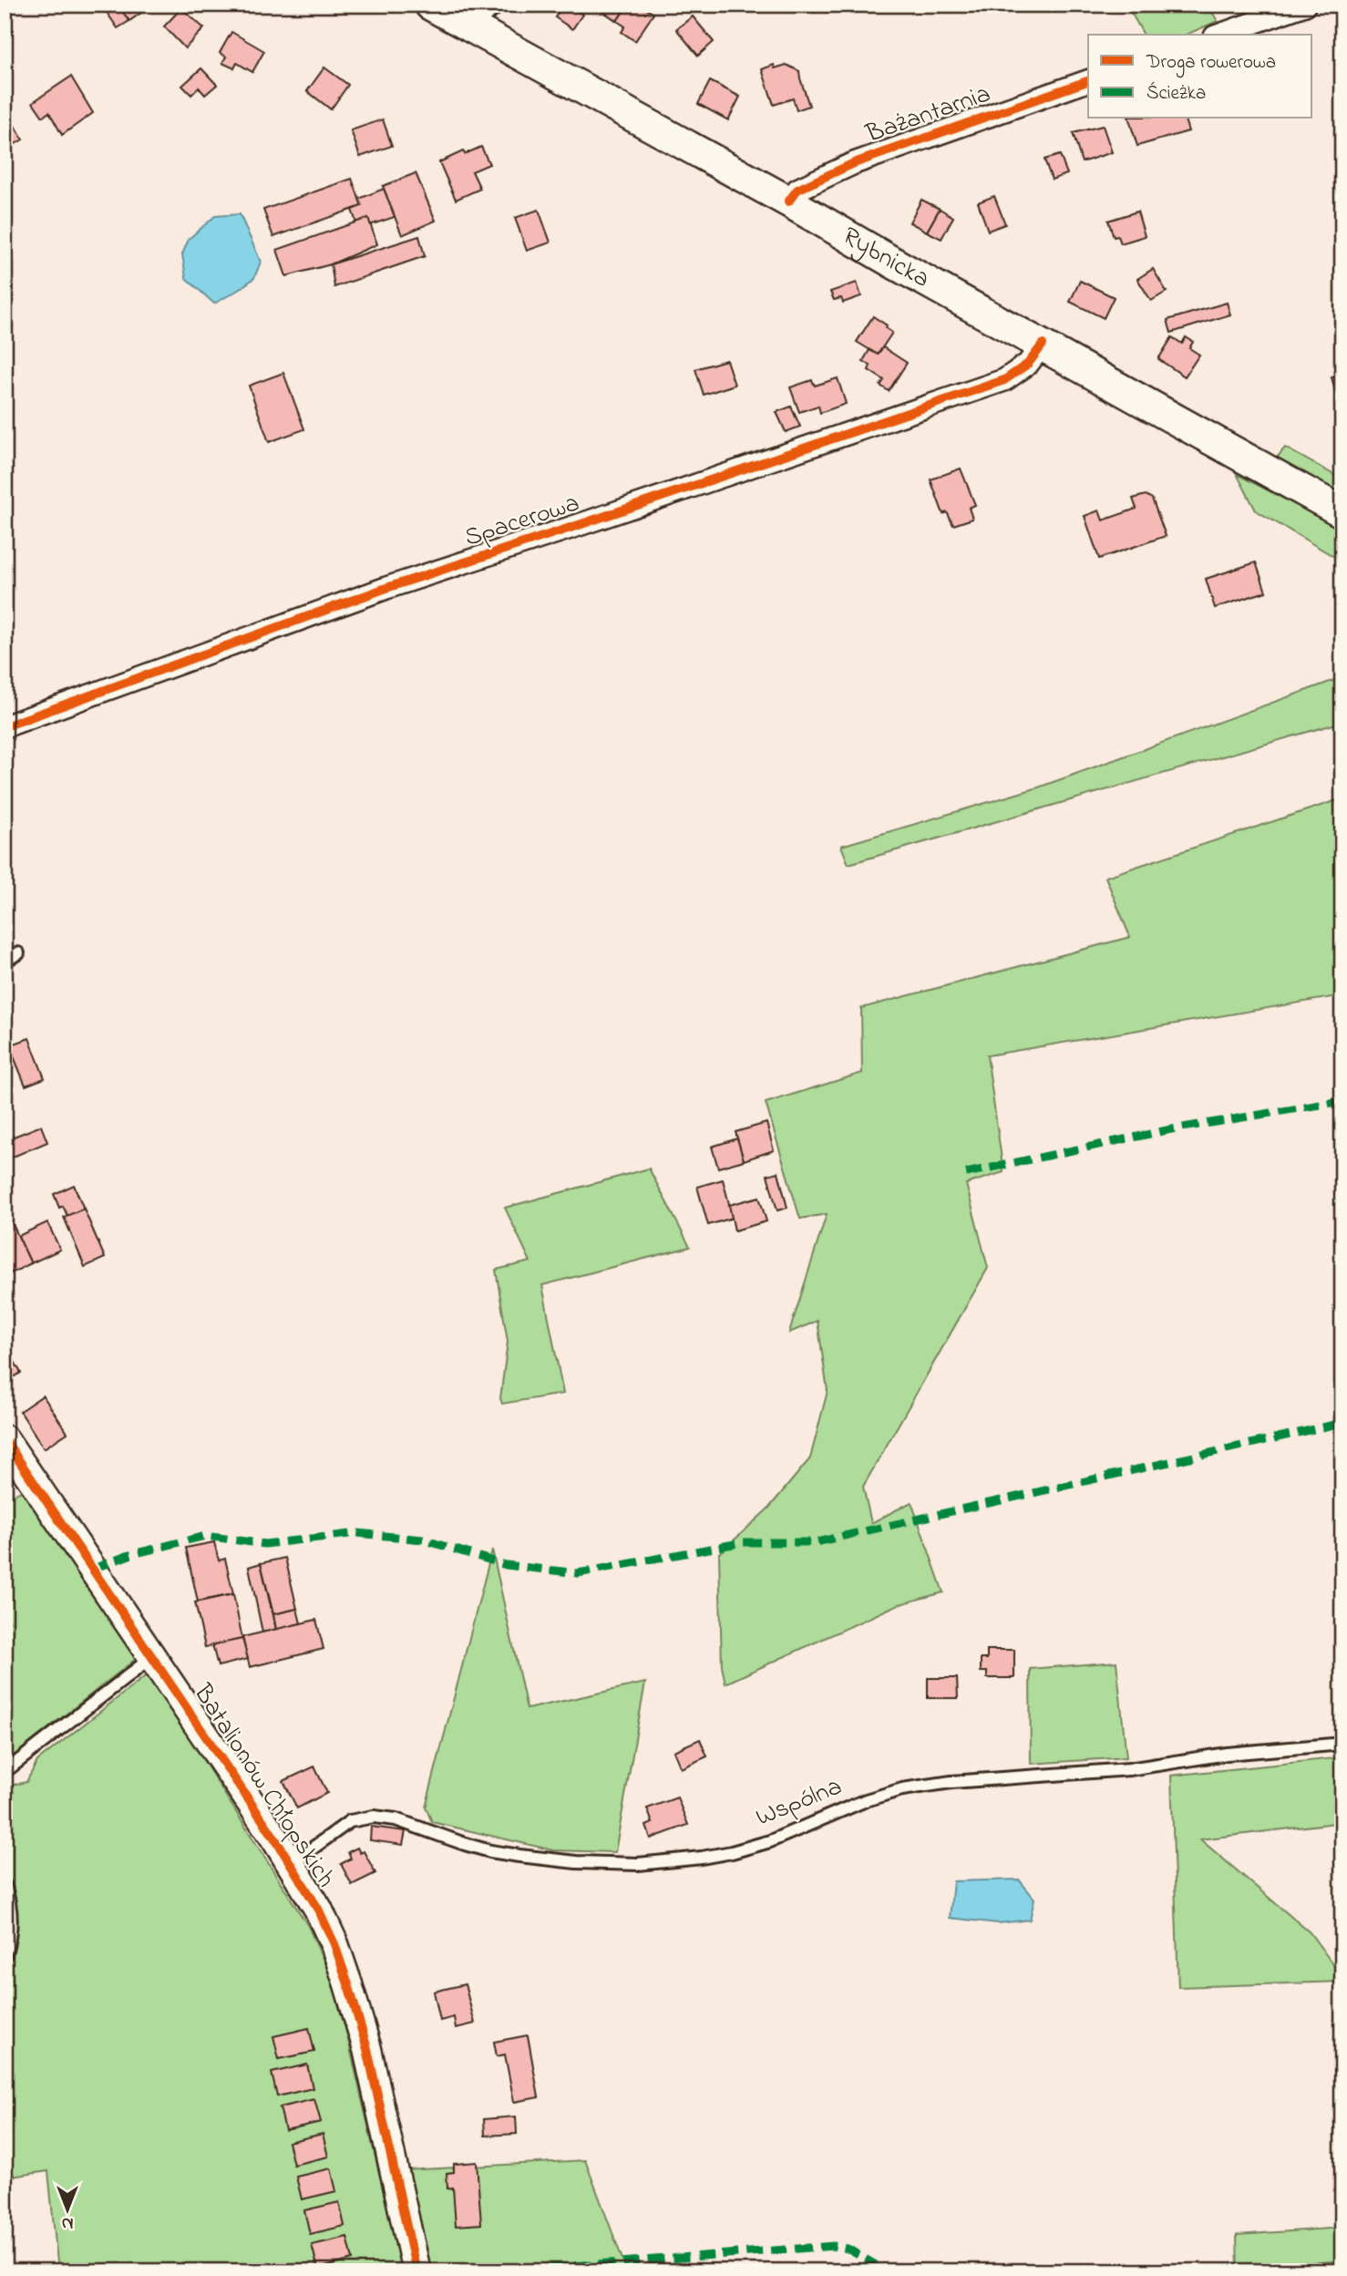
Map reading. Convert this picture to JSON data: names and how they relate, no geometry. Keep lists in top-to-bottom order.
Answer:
{
  "streets": {
    "main road": ["Rybnicka"],
    "street": ["Bażantarnia", "Spacerowa", "Batalionów Chłopskich"],
    "lane": ["Wspólna"]
  },
  "crossings": [
    ["Bażantarnia", "Rybnicka"],
    ["Rybnicka", "Spacerowa"],
    ["Batalionów Chłopskich", "Wspólna"]
  ],
  "legend": ["Droga rowerowa", "Ścieżka"],
  "north": "bottom"
}
